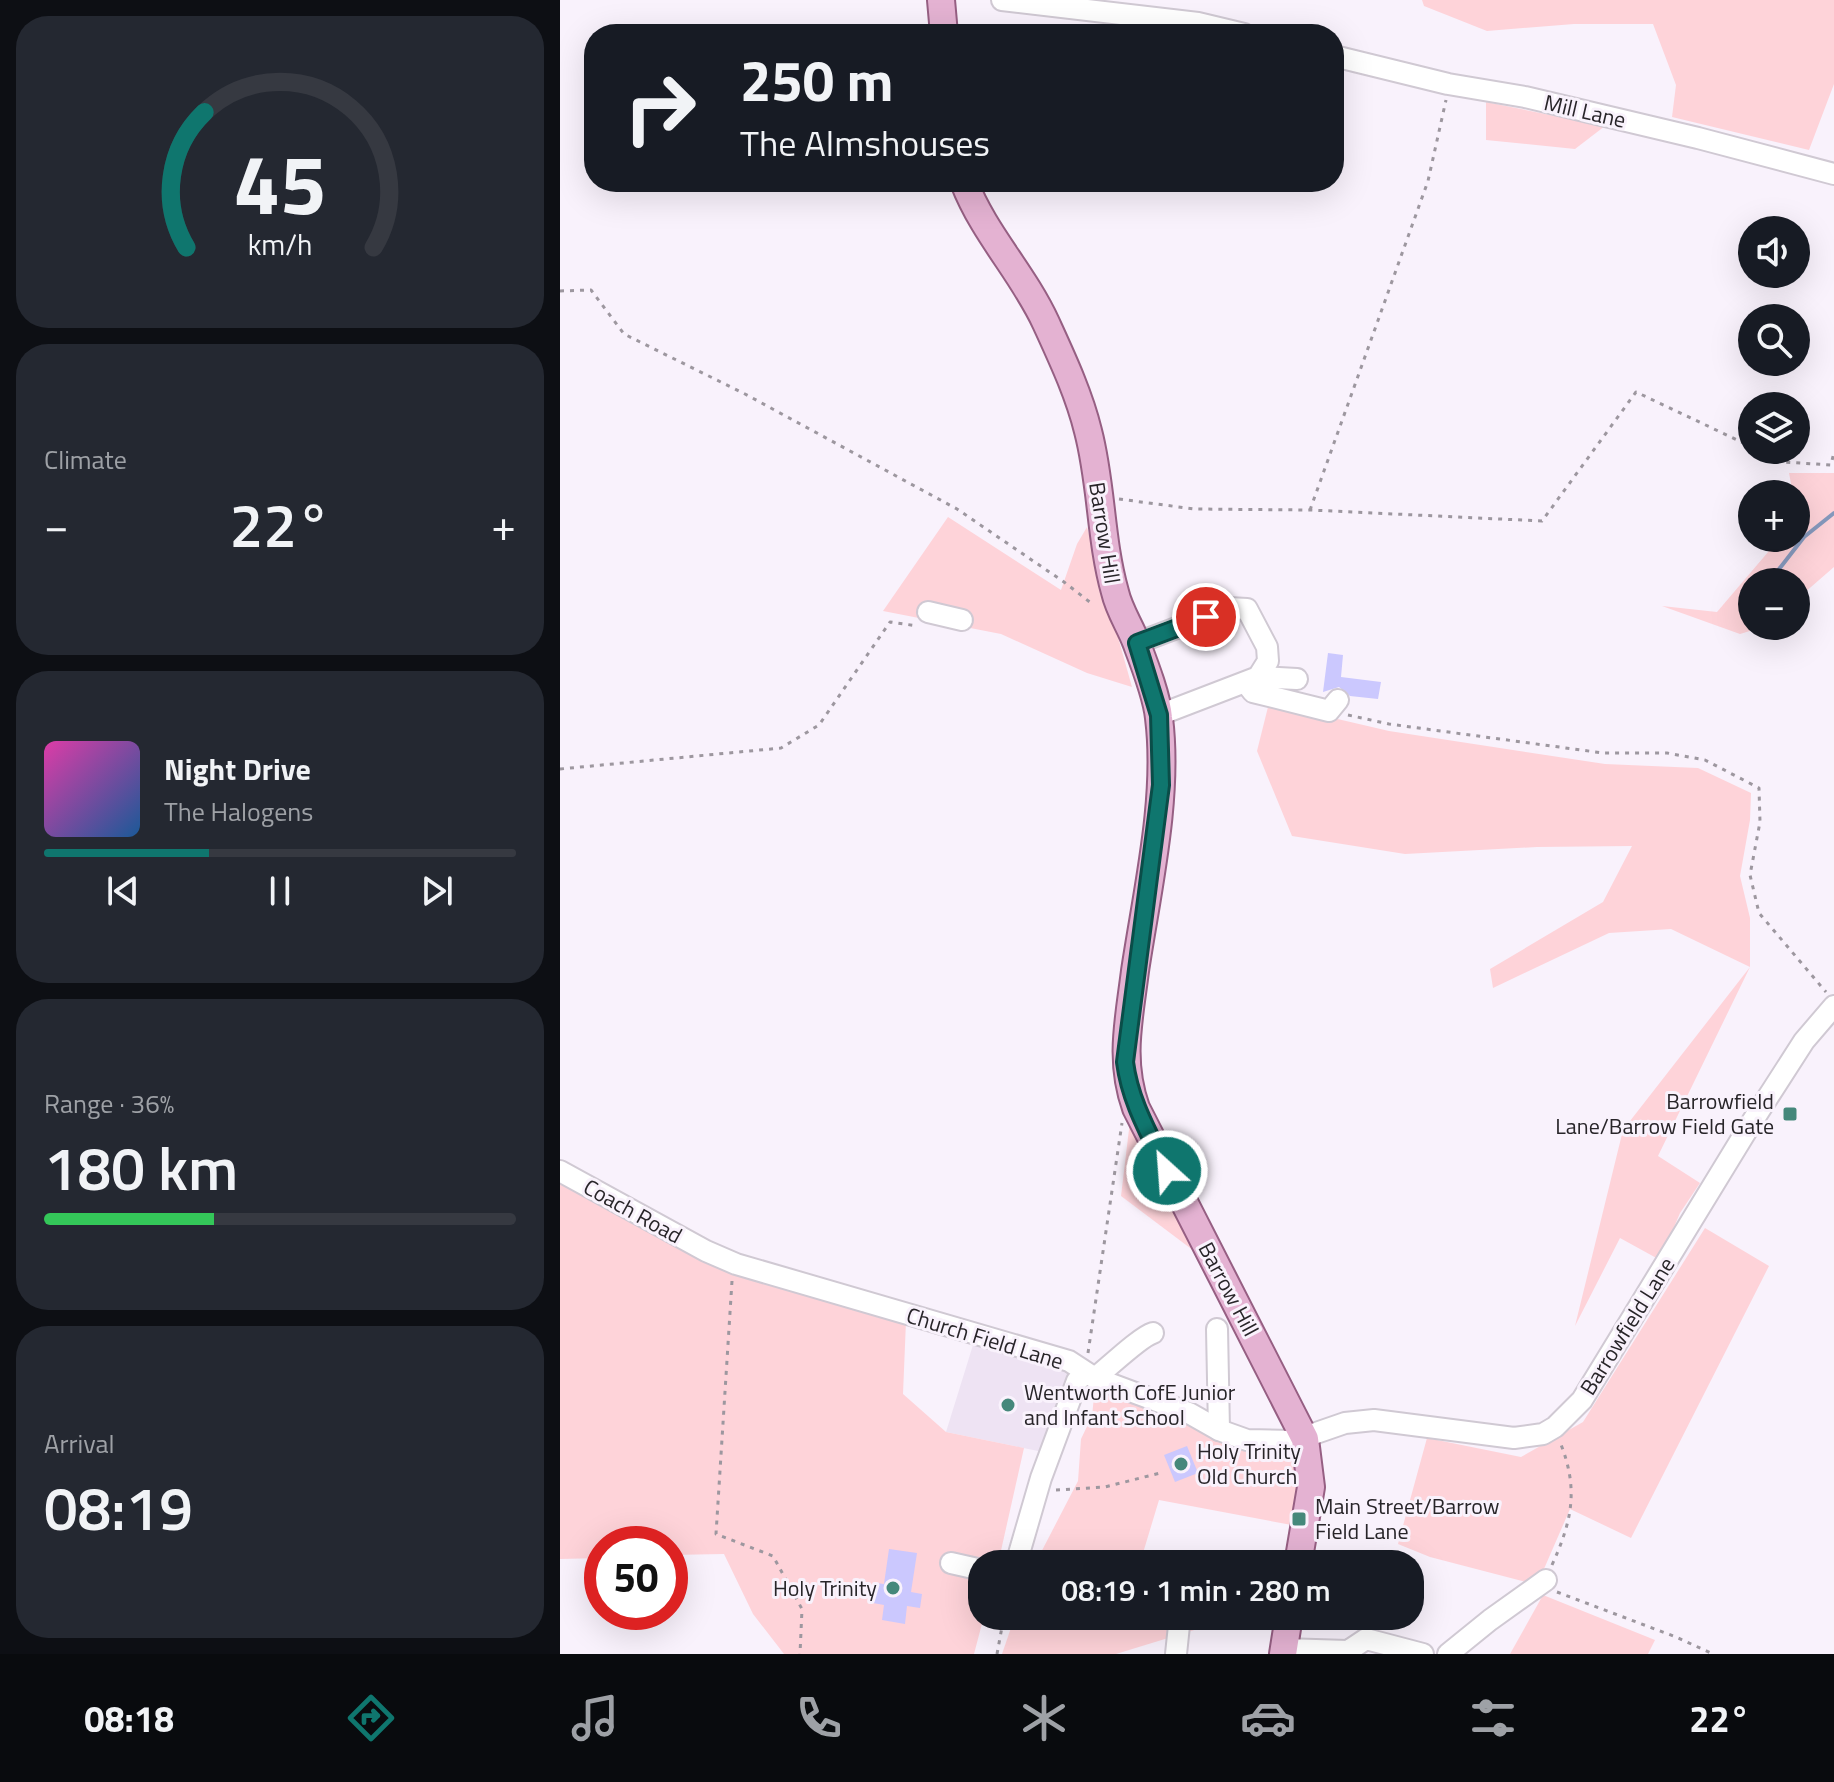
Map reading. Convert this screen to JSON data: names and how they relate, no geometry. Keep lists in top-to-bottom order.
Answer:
{
  "streets": {
    "main road": ["Barrow Hill"],
    "street": [
      "Mill Lane",
      "Coach Road",
      "Barrowfield Lane",
      "Church Field Lane"
    ]
  },
  "crossings": [
    ["Barrow Hill", "Church Field Lane"],
    ["Coach Road", "Church Field Lane"]
  ],
  "places": {
    "transit": ["Barrowfield Lane/Barrow Field Gate", "Main Street/Barrow Field Lane"],
    "other": ["Wentworth CofE Junior and Infant School", "Holy Trinity Old Church", "Holy Trinity"]
  },
  "page": {
    "turn": ["250 m", "The Almshouses"],
    "map_buttons": ["+", "−"],
    "tile": [
      "Climate",
      ["Range · 36%", "180 km"],
      ["Arrival", "08:19"]
    ],
    "heat": ["−", "22°", "+"],
    "song": ["Night Drive", "The Halogens"],
    "limit": "50",
    "trip": "08:19 · 1 min · 280 m",
    "tabs": ["08:18", "22°"],
    "gauge": ["45", "km/h"]
  }
}
